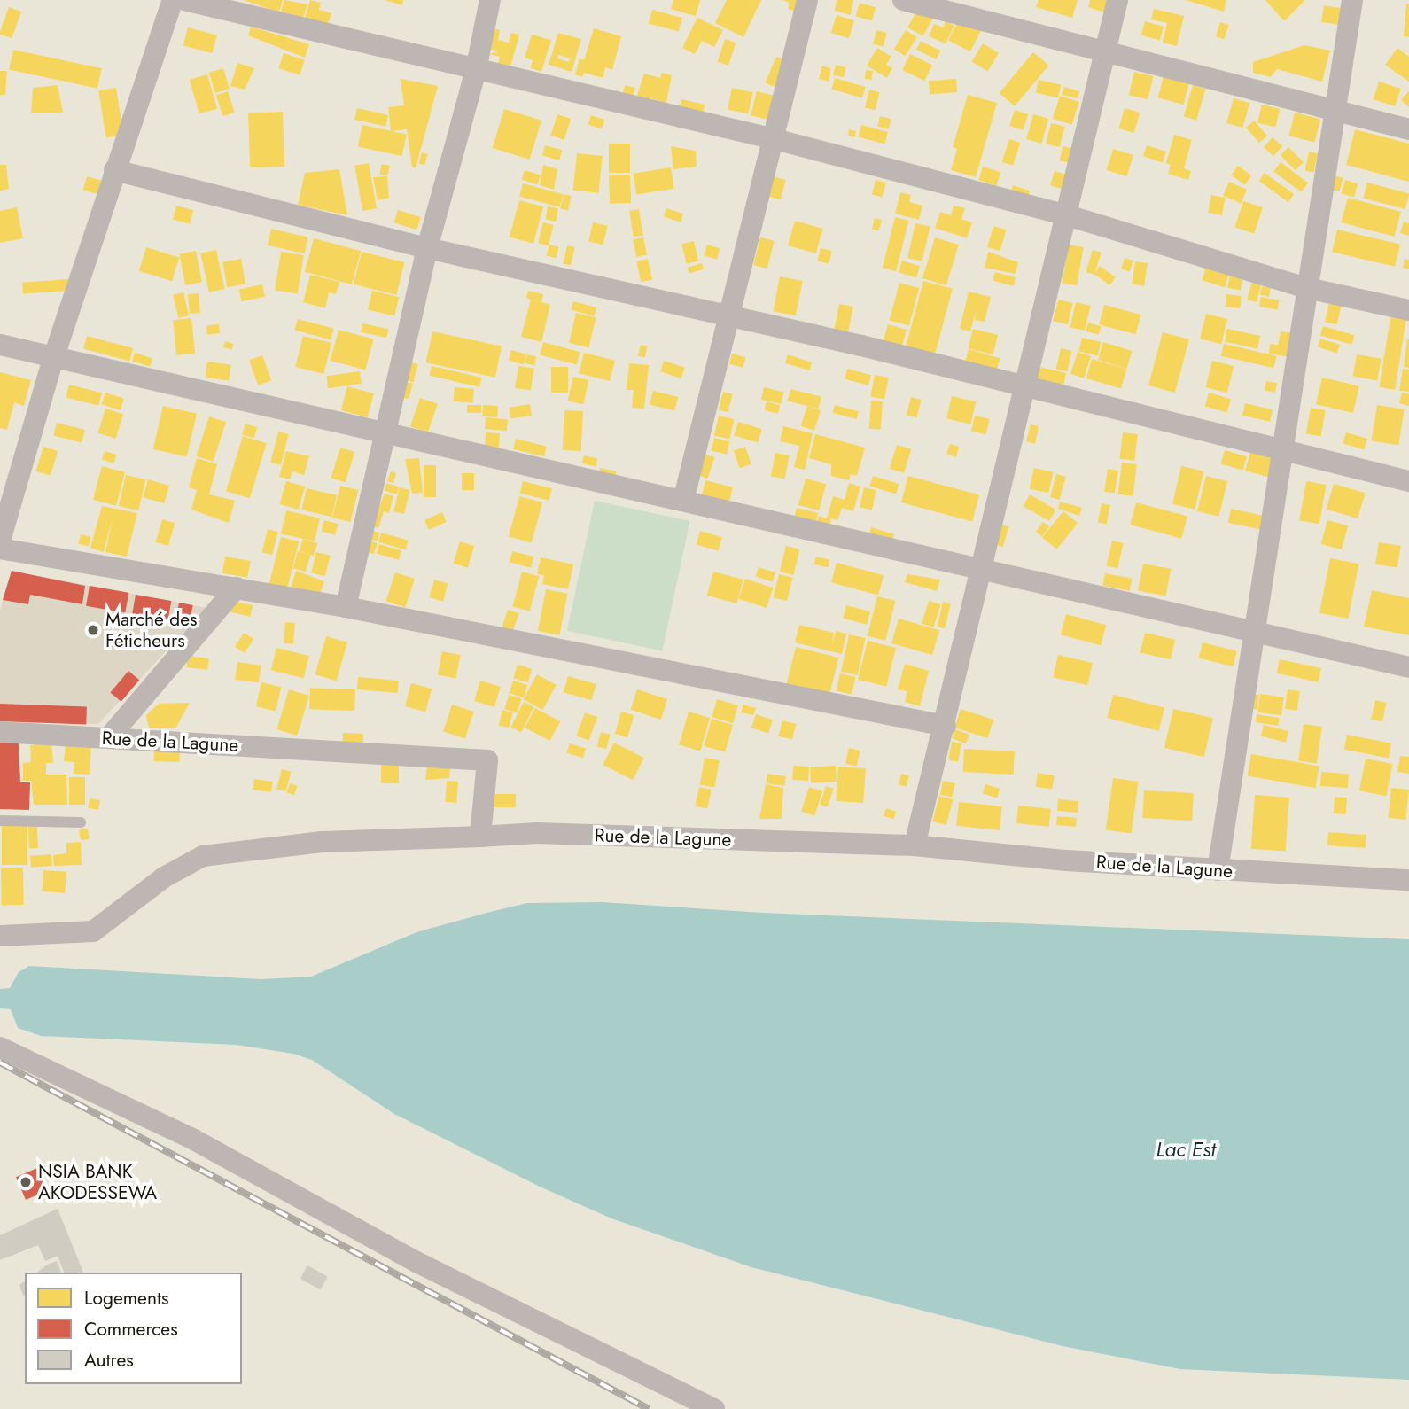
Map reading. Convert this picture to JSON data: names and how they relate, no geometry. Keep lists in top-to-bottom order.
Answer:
{
  "streets": {
    "street": ["Rue de la Lagune"]
  },
  "water": ["Lac Est"],
  "places": ["Marché des Féticheurs", "NSIA BANK AKODESSEWA"],
  "legend": ["Logements", "Commerces", "Autres"]
}
